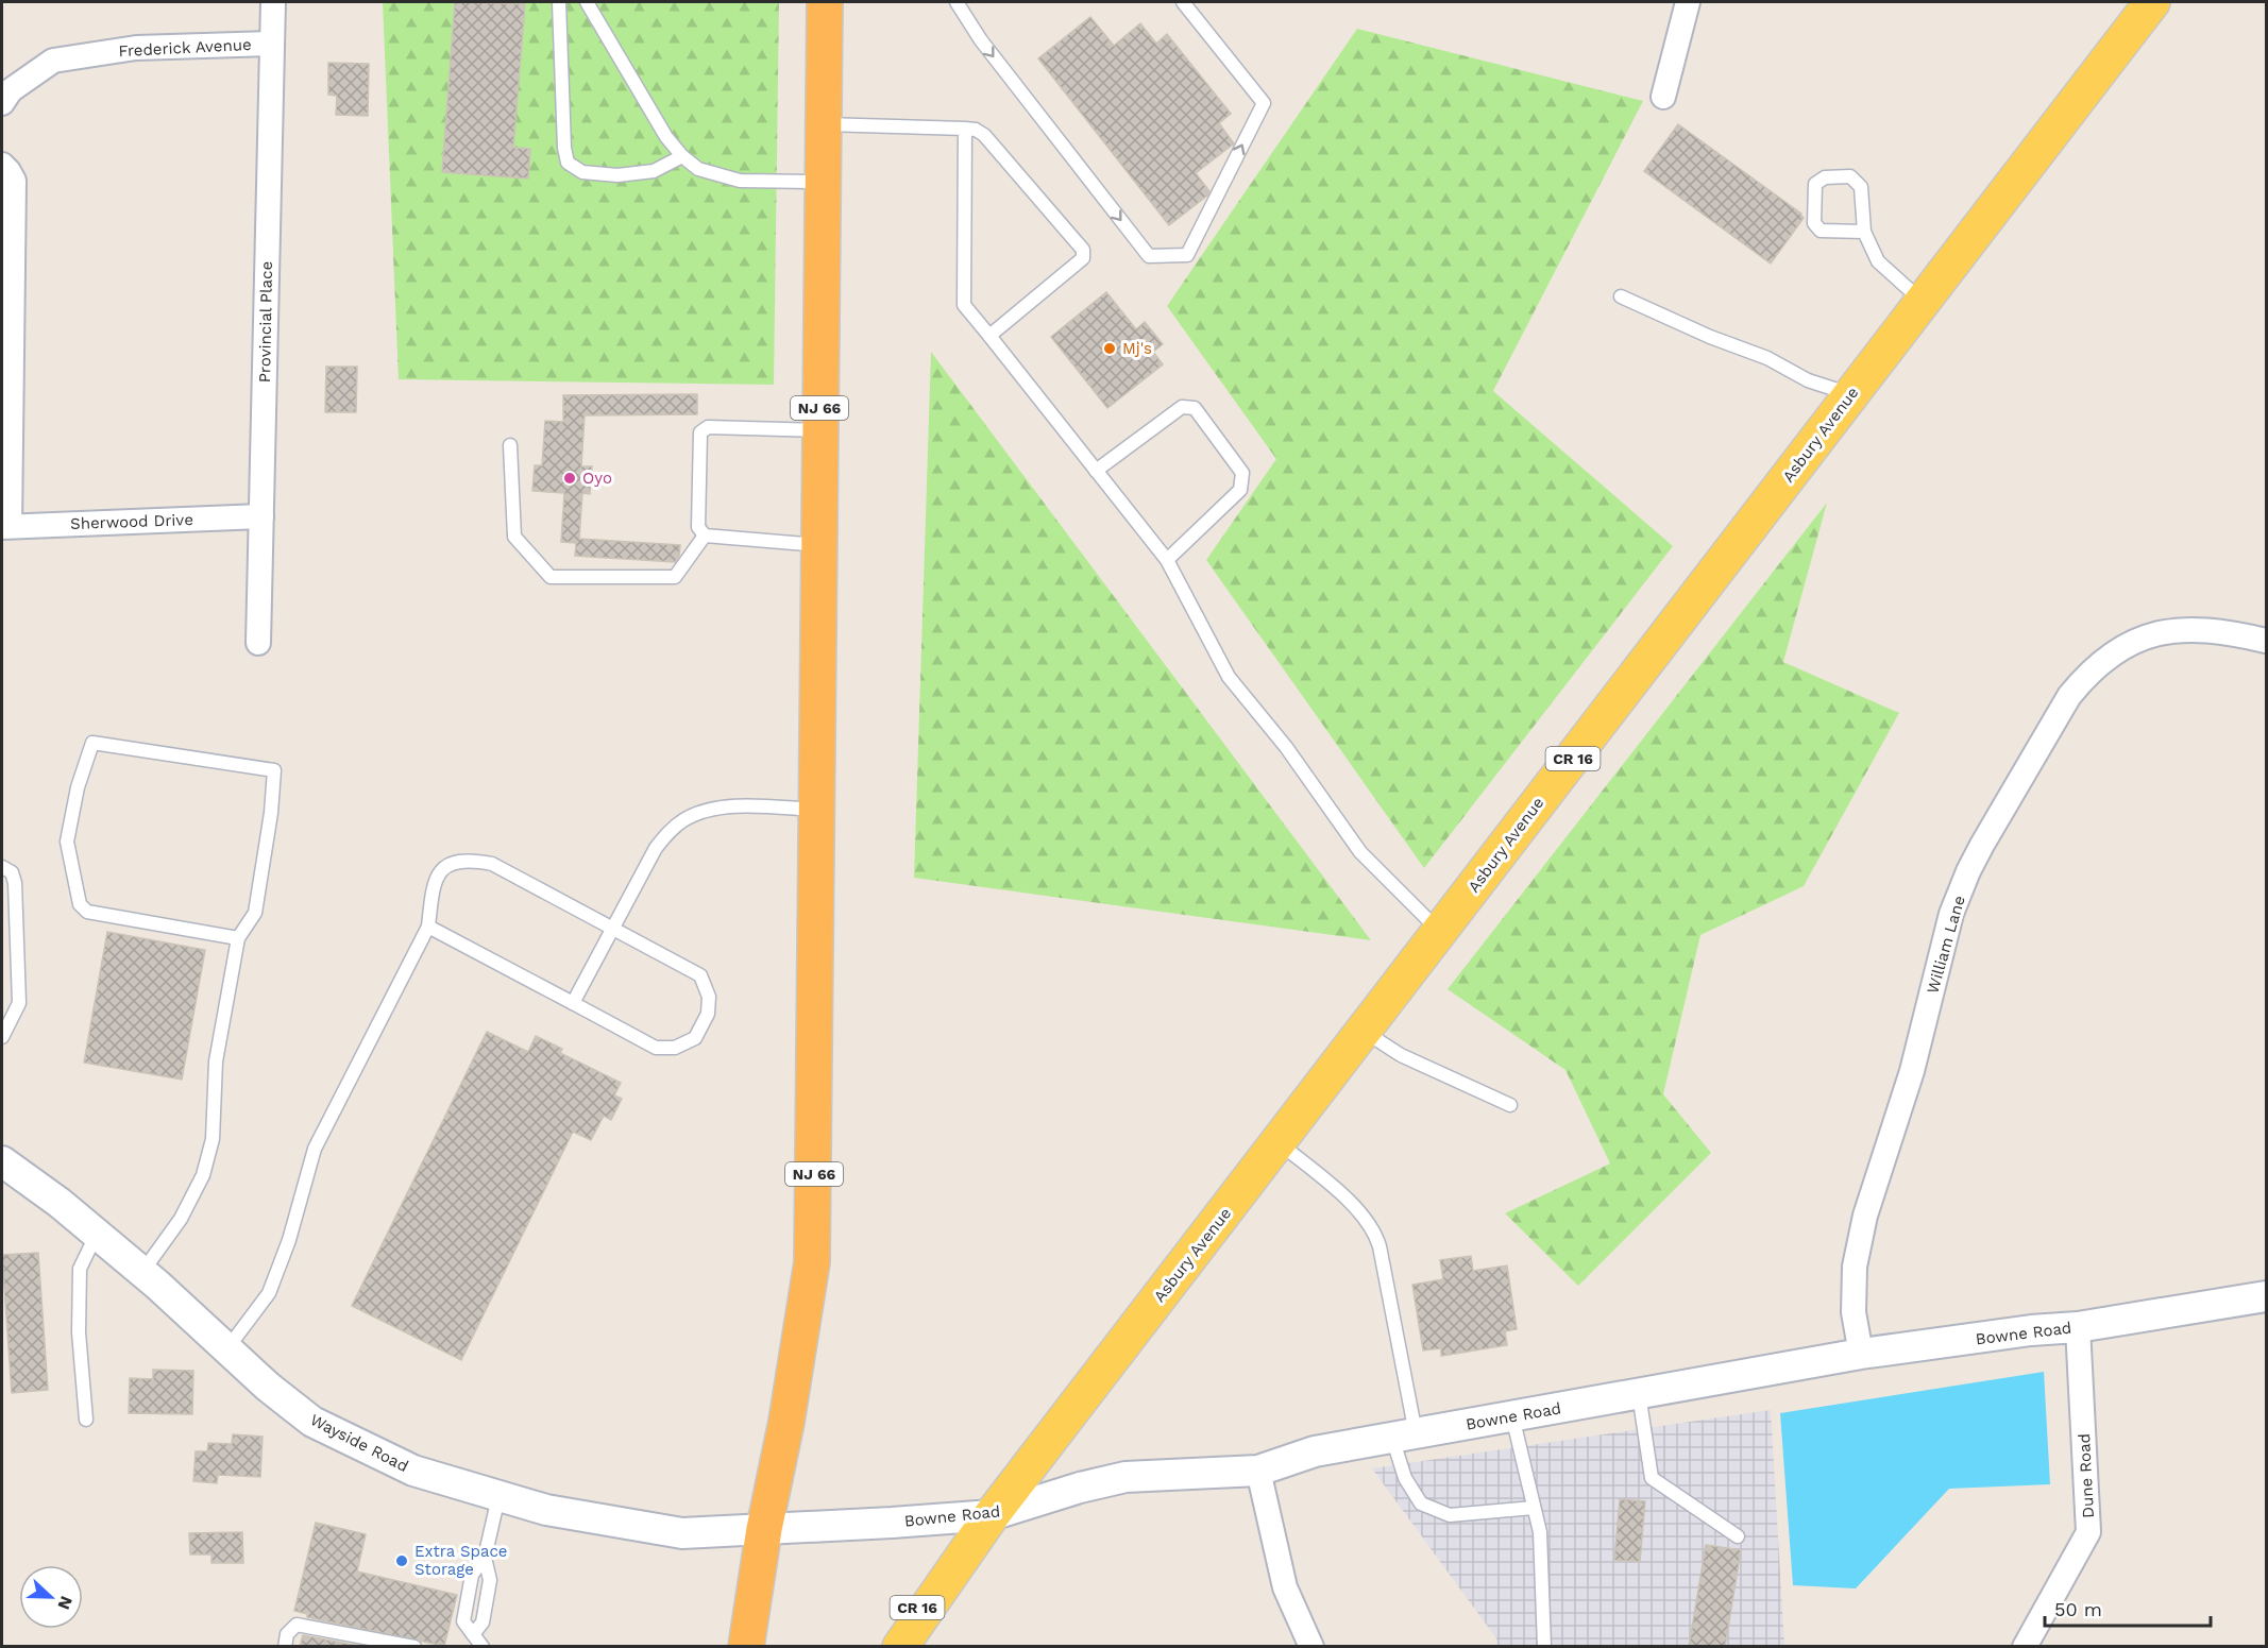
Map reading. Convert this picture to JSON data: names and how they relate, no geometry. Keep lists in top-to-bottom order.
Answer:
{
  "streets": {
    "highway": ["NJ 66"],
    "main road": ["Asbury Avenue", "CR 16"],
    "street": [
      "Frederick Avenue",
      "Provincial Place",
      "Sherwood Drive",
      "William Lane",
      "Bowne Road",
      "Wayside Road",
      "Dune Road"
    ]
  },
  "crossings": [
    ["Frederick Avenue", "Provincial Place"],
    ["Provincial Place", "Sherwood Drive"],
    ["NJ 66", "Bowne Road"],
    ["NJ 66", "Wayside Road"],
    ["Asbury Avenue", "Bowne Road"],
    ["William Lane", "Bowne Road"],
    ["Bowne Road", "Wayside Road"],
    ["Bowne Road", "Dune Road"]
  ],
  "places": ["Mj's", "Oyo", "Extra Space Storage"],
  "scale_bar": "50 m",
  "north": "right"
}
